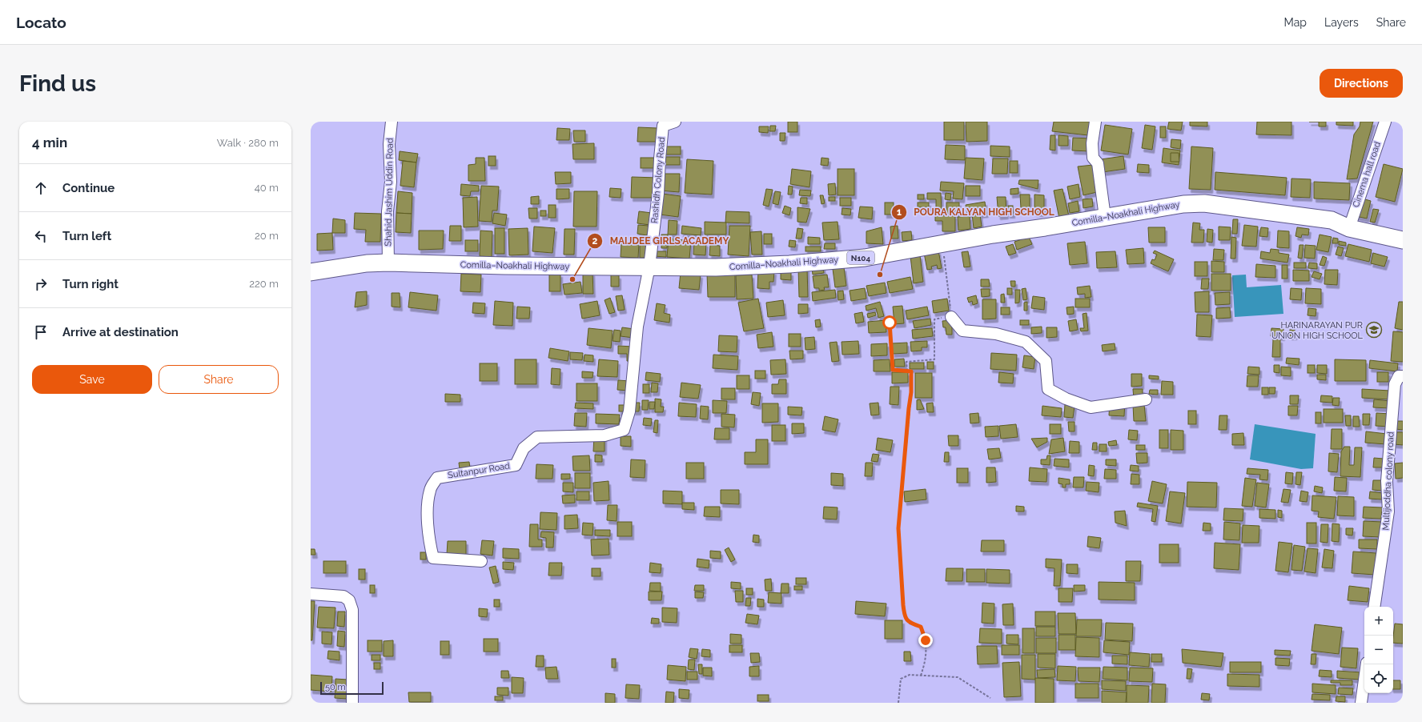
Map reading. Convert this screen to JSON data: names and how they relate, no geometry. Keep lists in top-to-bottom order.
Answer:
{
  "streets": {
    "highway": ["Comilla–Noakhali Highway", "N104"],
    "street": [
      "Cinema hall road",
      "Rashidh Colony Road",
      "Shahid Jashim Uddin Road",
      "Sultanpur Road",
      "Multijoddha colony road"
    ]
  },
  "crossings": [
    ["Cinema hall road", "Comilla–Noakhali Highway"],
    ["Rashidh Colony Road", "Comilla–Noakhali Highway"],
    ["Rashidh Colony Road", "Sultanpur Road"],
    ["Shahid Jashim Uddin Road", "Comilla–Noakhali Highway"],
    ["Comilla–Noakhali Highway", "Sultanpur Road"]
  ],
  "places": {
    "other": ["POURA KALYAN HIGH SCHOOL", "MAIJDEE GIRLS ACADEMY"],
    "school or university": ["HARINARAYAN PUR UNION HIGH SCHOOL"]
  },
  "scale_bar": "50 m",
  "page": {
    "header": "Locato",
    "nav": ["Map", "Layers", "Share"],
    "buttons": [
      "Directions",
      ["Save", "Share"]
    ],
    "title": "Find us",
    "heading": ["4 min", "Walk · 280 m"],
    "list": [
      ["Continue", "40 m"],
      ["Turn left", "20 m"],
      ["Turn right", "220 m"],
      "Arrive at destination"
    ],
    "map_buttons": ["+", "−"],
    "scale": "50 m"
  }
}
